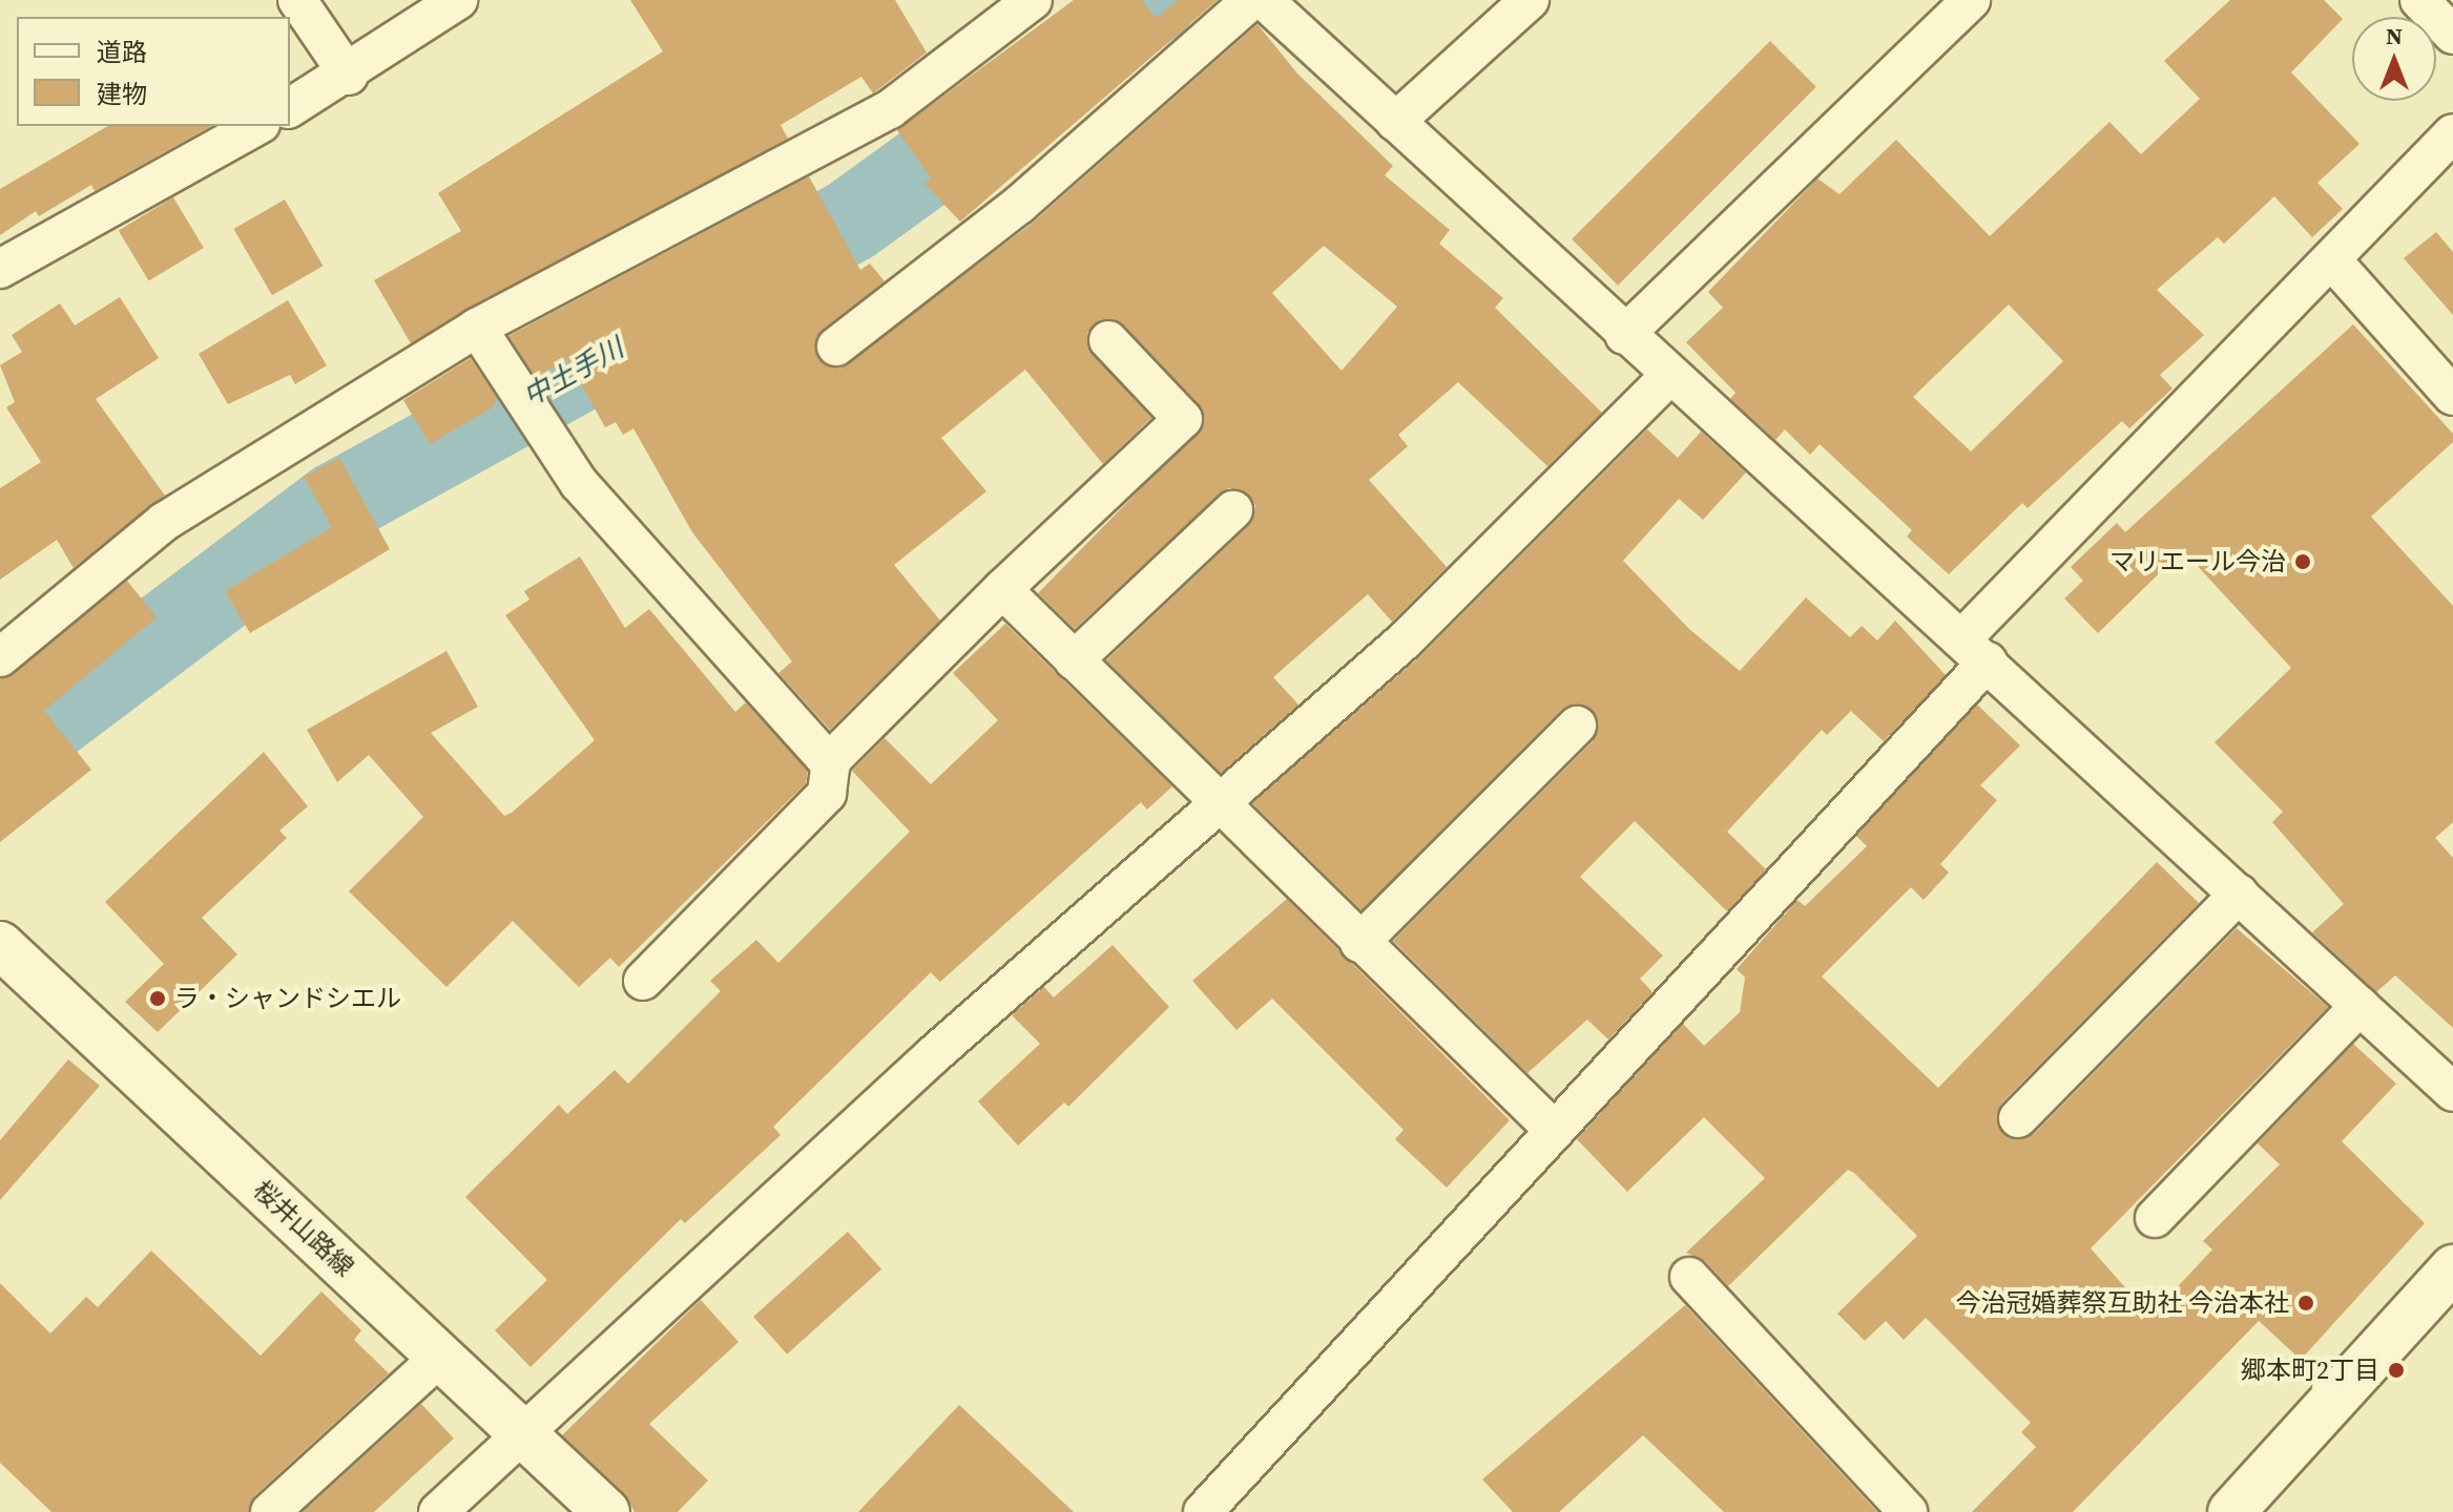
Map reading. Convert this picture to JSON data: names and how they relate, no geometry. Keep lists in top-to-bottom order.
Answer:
{
  "streets": {
    "main road": ["桜井山路線"]
  },
  "water": ["中土手川"],
  "places": [
    "マリエール今治",
    "ラ・シャンドシエル",
    "今治冠婚葬祭互助社 今治本社",
    "郷本町2丁目"
  ],
  "legend": ["道路", "建物"],
  "north": "top"
}
